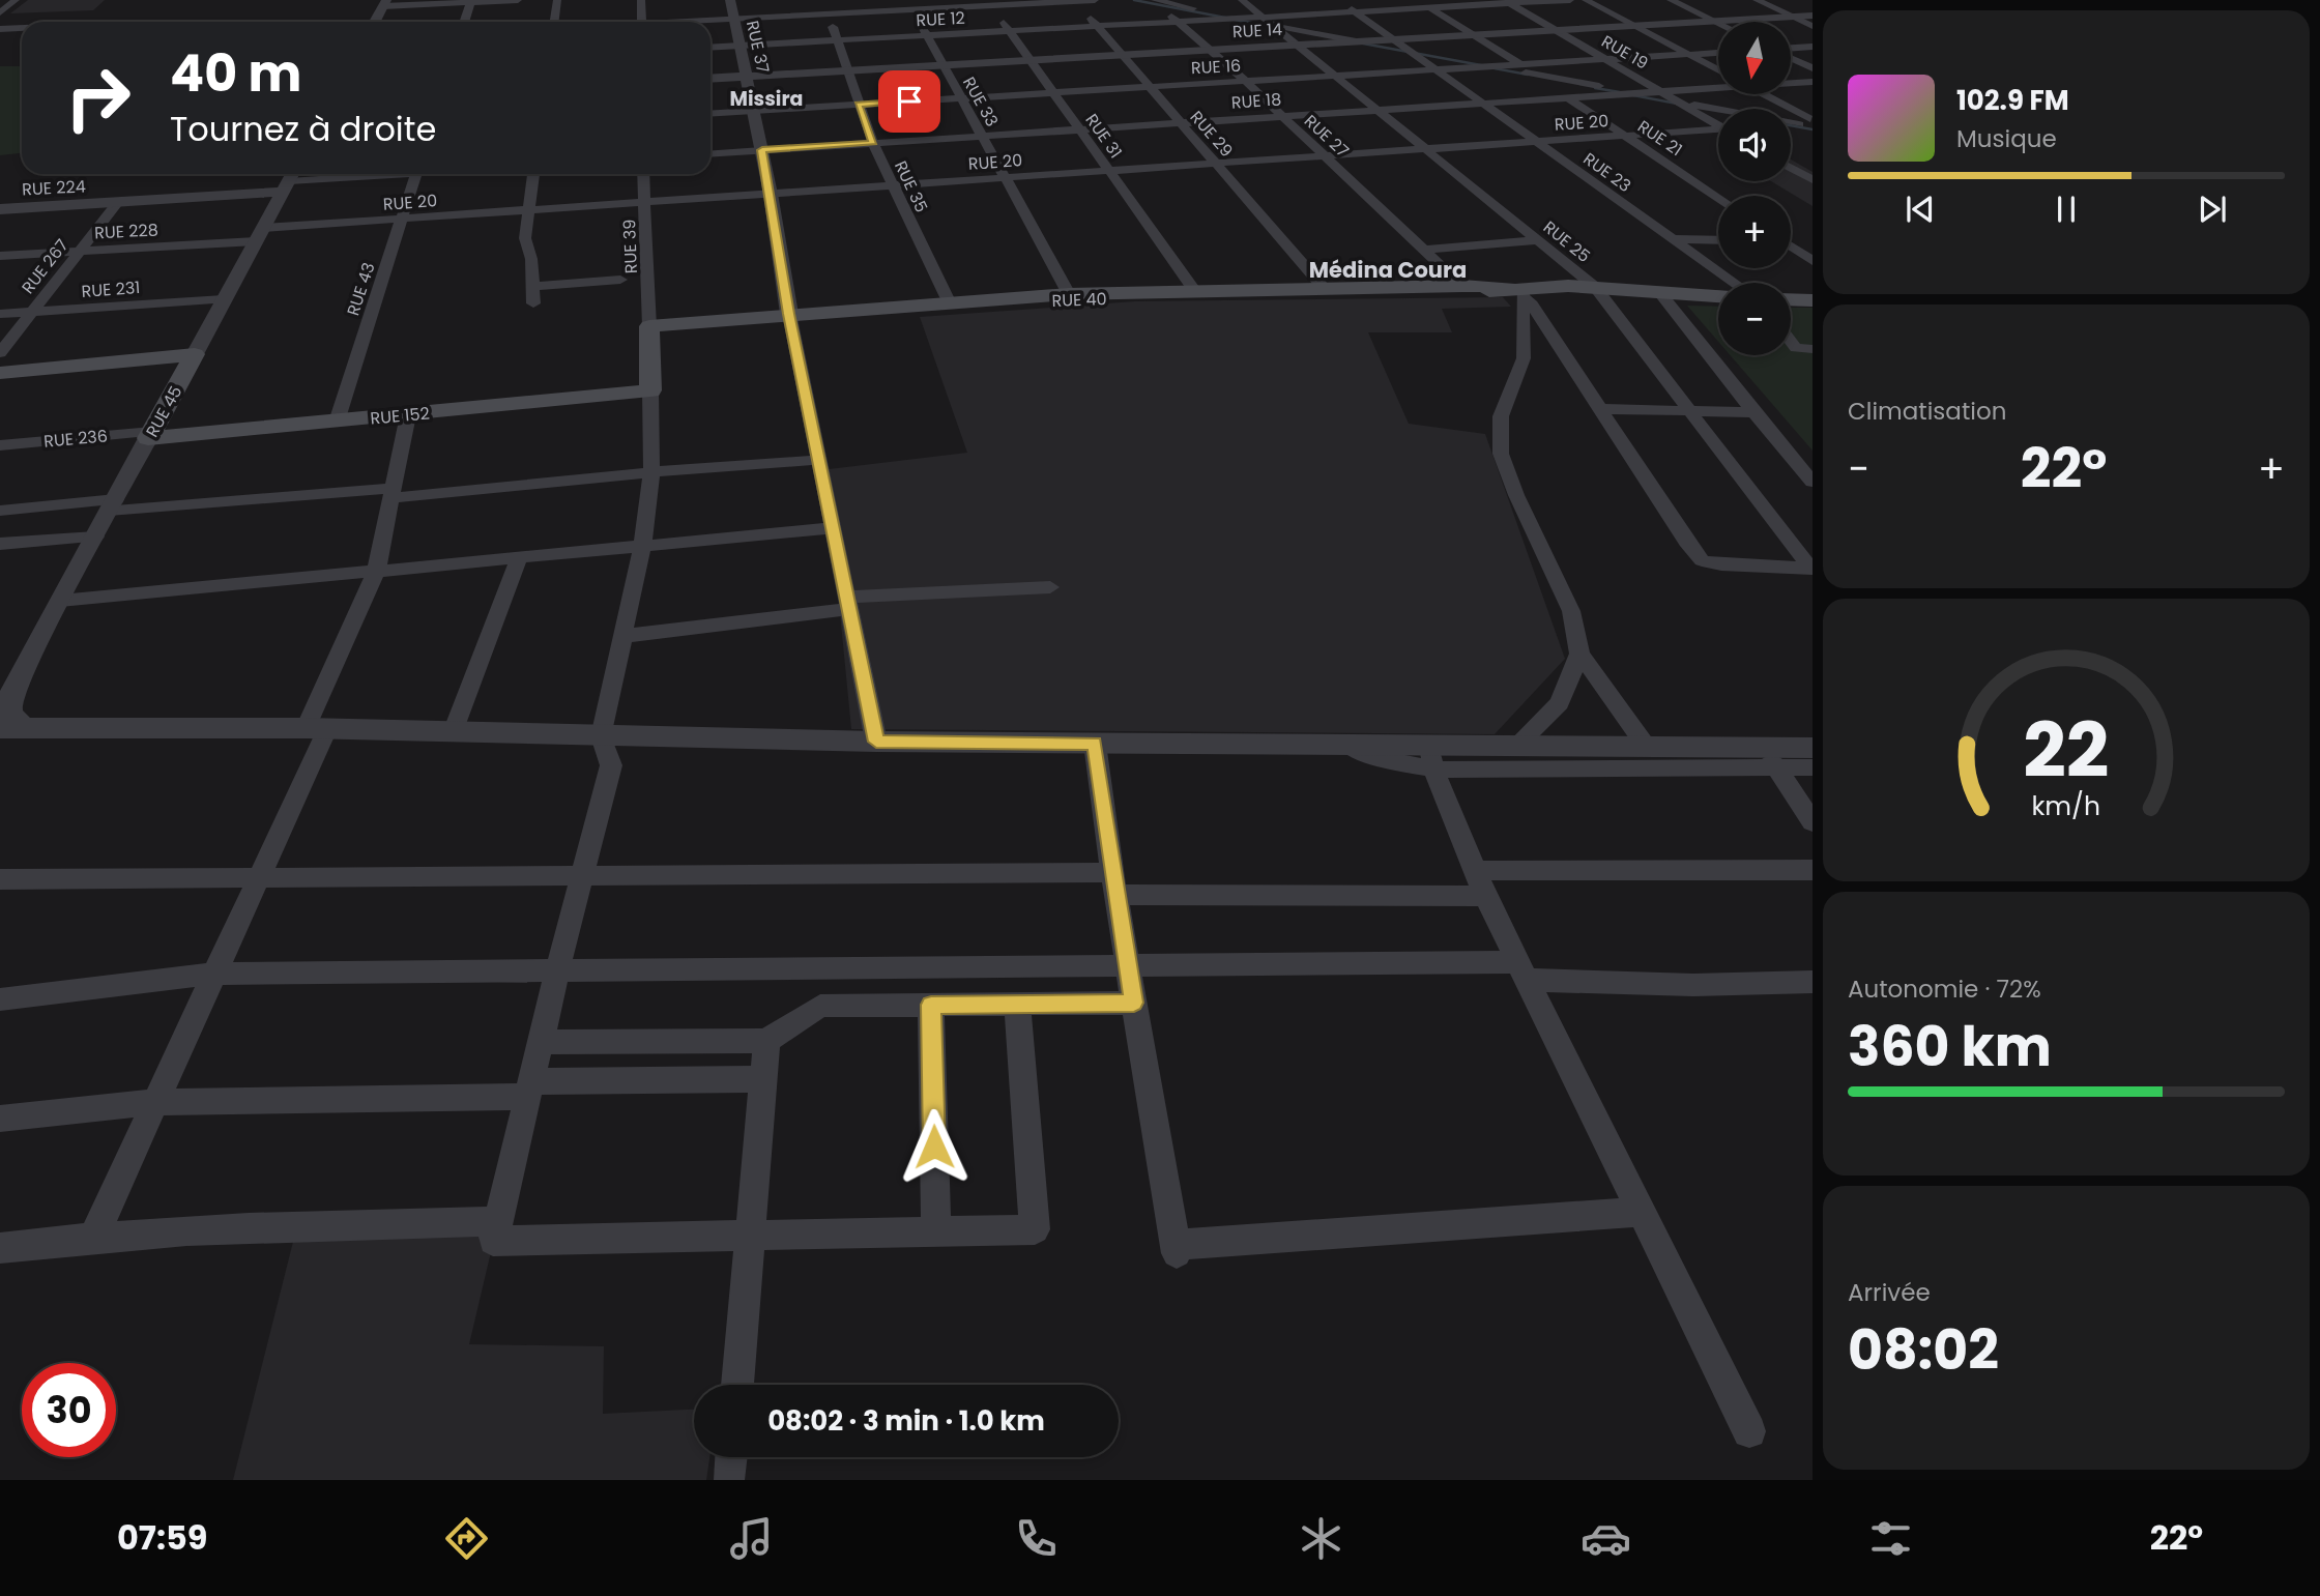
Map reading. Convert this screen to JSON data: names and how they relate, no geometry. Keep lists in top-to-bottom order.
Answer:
{
  "streets": {
    "main road": ["RUE 40", "RUE 45", "RUE 152"],
    "street": [
      "RUE 12",
      "RUE 14",
      "RUE 37",
      "RUE 19",
      "RUE 16",
      "RUE 18",
      "RUE 33",
      "RUE 20",
      "RUE 29",
      "RUE 31",
      "RUE 27",
      "RUE 21",
      "RUE 23",
      "RUE 35",
      "RUE 224",
      "RUE 228",
      "RUE 25",
      "RUE 39",
      "RUE 267",
      "RUE 231",
      "RUE 43",
      "RUE 236"
    ]
  },
  "crossings": [
    ["RUE 12", "RUE 37"],
    ["RUE 12", "RUE 19"],
    ["RUE 12", "RUE 33"],
    ["RUE 12", "RUE 29"],
    ["RUE 12", "RUE 31"],
    ["RUE 12", "RUE 27"],
    ["RUE 12", "RUE 23"],
    ["RUE 12", "RUE 35"],
    ["RUE 12", "RUE 25"],
    ["RUE 14", "RUE 37"],
    ["RUE 14", "RUE 19"],
    ["RUE 14", "RUE 33"],
    ["RUE 14", "RUE 29"],
    ["RUE 14", "RUE 31"],
    ["RUE 14", "RUE 27"],
    ["RUE 14", "RUE 23"],
    ["RUE 14", "RUE 35"],
    ["RUE 14", "RUE 25"],
    ["RUE 37", "RUE 16"],
    ["RUE 37", "RUE 18"],
    ["RUE 37", "RUE 20"],
    ["RUE 37", "RUE 40"],
    ["RUE 19", "RUE 16"],
    ["RUE 19", "RUE 18"],
    ["RUE 16", "RUE 33"],
    ["RUE 16", "RUE 29"],
    ["RUE 16", "RUE 31"],
    ["RUE 16", "RUE 27"],
    ["RUE 16", "RUE 23"],
    ["RUE 16", "RUE 35"],
    ["RUE 16", "RUE 25"],
    ["RUE 18", "RUE 33"],
    ["RUE 18", "RUE 29"],
    ["RUE 18", "RUE 31"],
    ["RUE 18", "RUE 27"],
    ["RUE 18", "RUE 21"],
    ["RUE 18", "RUE 23"],
    ["RUE 18", "RUE 35"],
    ["RUE 18", "RUE 25"],
    ["RUE 33", "RUE 20"],
    ["RUE 33", "RUE 40"],
    ["RUE 20", "RUE 29"],
    ["RUE 20", "RUE 31"],
    ["RUE 20", "RUE 27"],
    ["RUE 20", "RUE 21"],
    ["RUE 20", "RUE 23"],
    ["RUE 20", "RUE 35"],
    ["RUE 20", "RUE 228"],
    ["RUE 20", "RUE 25"],
    ["RUE 20", "RUE 39"],
    ["RUE 20", "RUE 43"],
    ["RUE 20", "RUE 45"],
    ["RUE 29", "RUE 40"],
    ["RUE 31", "RUE 40"],
    ["RUE 27", "RUE 40"],
    ["RUE 35", "RUE 40"],
    ["RUE 224", "RUE 267"],
    ["RUE 224", "RUE 45"],
    ["RUE 228", "RUE 267"],
    ["RUE 228", "RUE 45"],
    ["RUE 25", "RUE 40"],
    ["RUE 39", "RUE 40"],
    ["RUE 267", "RUE 231"],
    ["RUE 231", "RUE 45"],
    ["RUE 43", "RUE 152"],
    ["RUE 45", "RUE 152"],
    ["RUE 45", "RUE 236"],
    ["RUE 152", "RUE 236"]
  ],
  "districts": ["Missira", "Médina Coura"],
  "north": "bottom",
  "page": {
    "map_buttons": ["+", "−"],
    "turn": ["40 m", "Tournez à droite"],
    "song": ["102.9 FM", "Musique"],
    "tile": [
      "Climatisation",
      ["Autonomie · 72%", "360 km"],
      ["Arrivée", "08:02"]
    ],
    "heat": ["−", "22°", "+"],
    "limit": "30",
    "trip": "08:02 · 3 min · 1.0 km",
    "tabs": ["07:59", "22°"],
    "gauge": ["22", "km/h"]
  }
}
